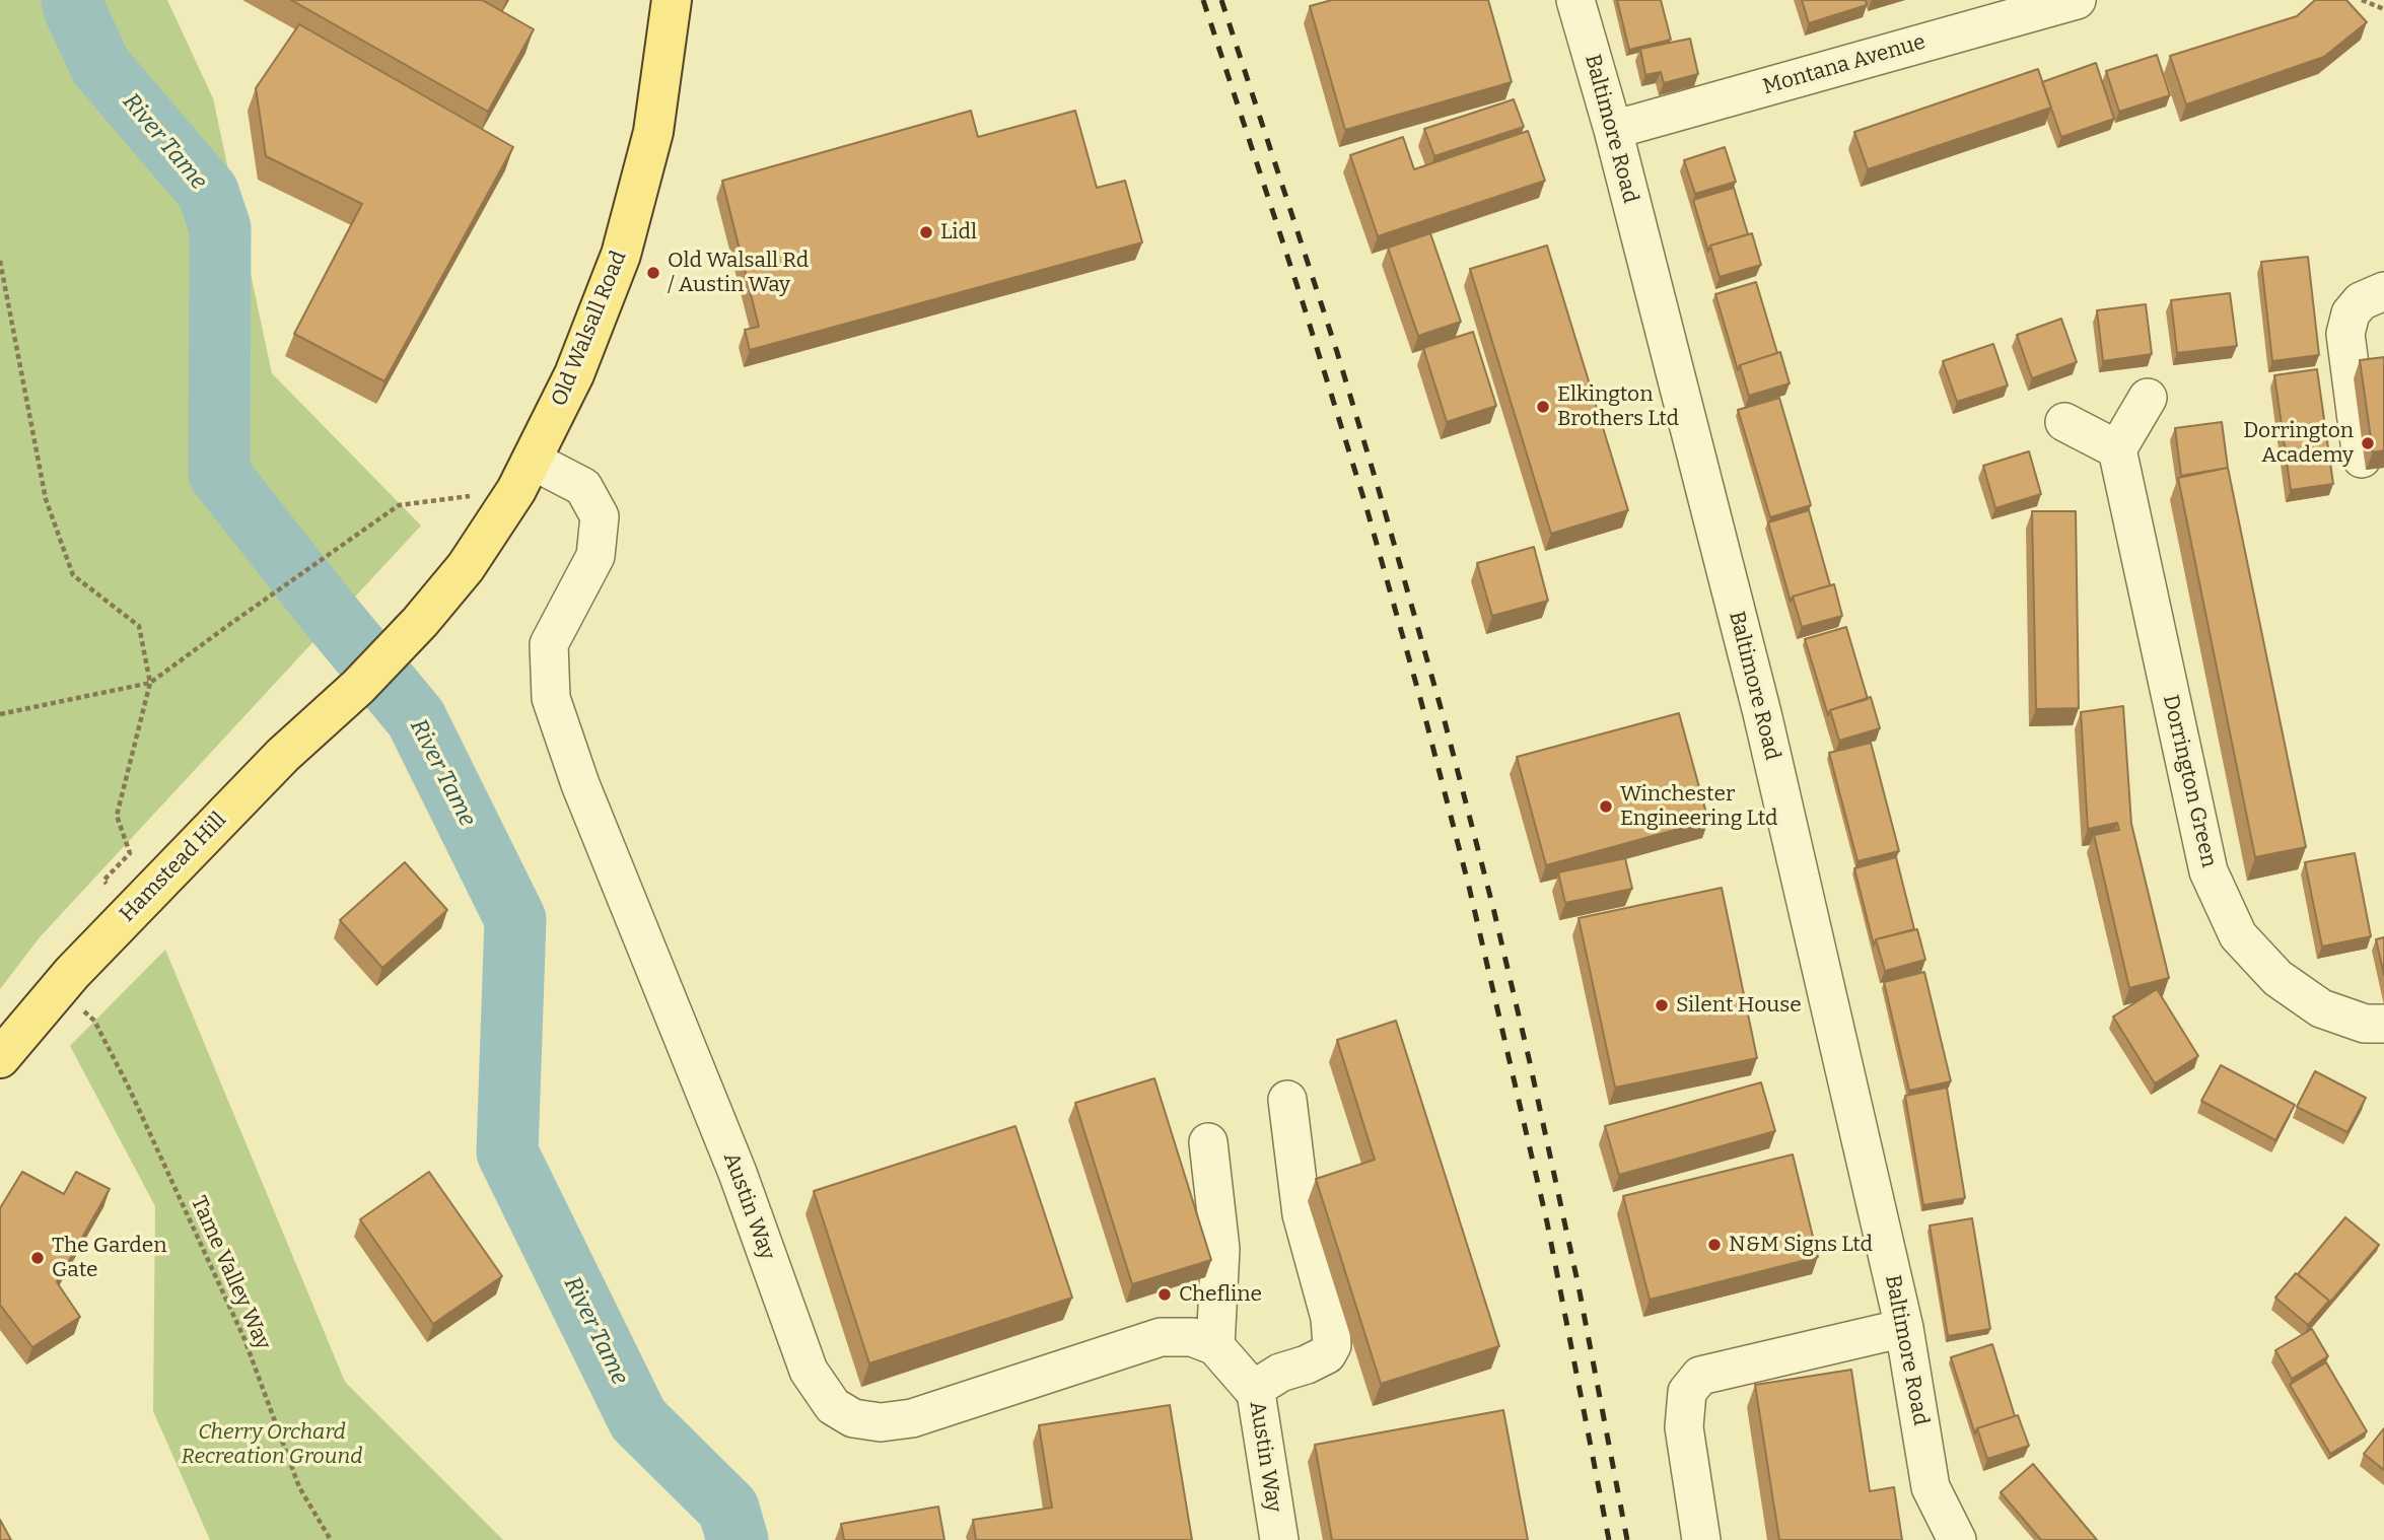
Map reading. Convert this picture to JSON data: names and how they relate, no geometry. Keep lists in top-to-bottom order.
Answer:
{
  "streets": {
    "main road": ["Old Walsall Road", "Hamstead Hill"],
    "street": [
      "Montana Avenue",
      "Baltimore Road",
      "Dorrington Green",
      "Austin Way"
    ],
    "path": ["Tame Valley Way"]
  },
  "crossings": [
    ["Montana Avenue", "Baltimore Road"],
    ["Old Walsall Road", "Hamstead Hill"],
    ["Old Walsall Road", "Austin Way"]
  ],
  "water": ["River Tame"],
  "parks": ["Cherry Orchard Recreation Ground"],
  "places": [
    "Lidl",
    "Old Walsall Rd / Austin Way",
    "Elkington Brothers Ltd",
    "Dorrington Academy",
    "Winchester Engineering Ltd",
    "Silent House",
    "N&M Signs Ltd",
    "The Garden Gate",
    "Chefline"
  ]
}
